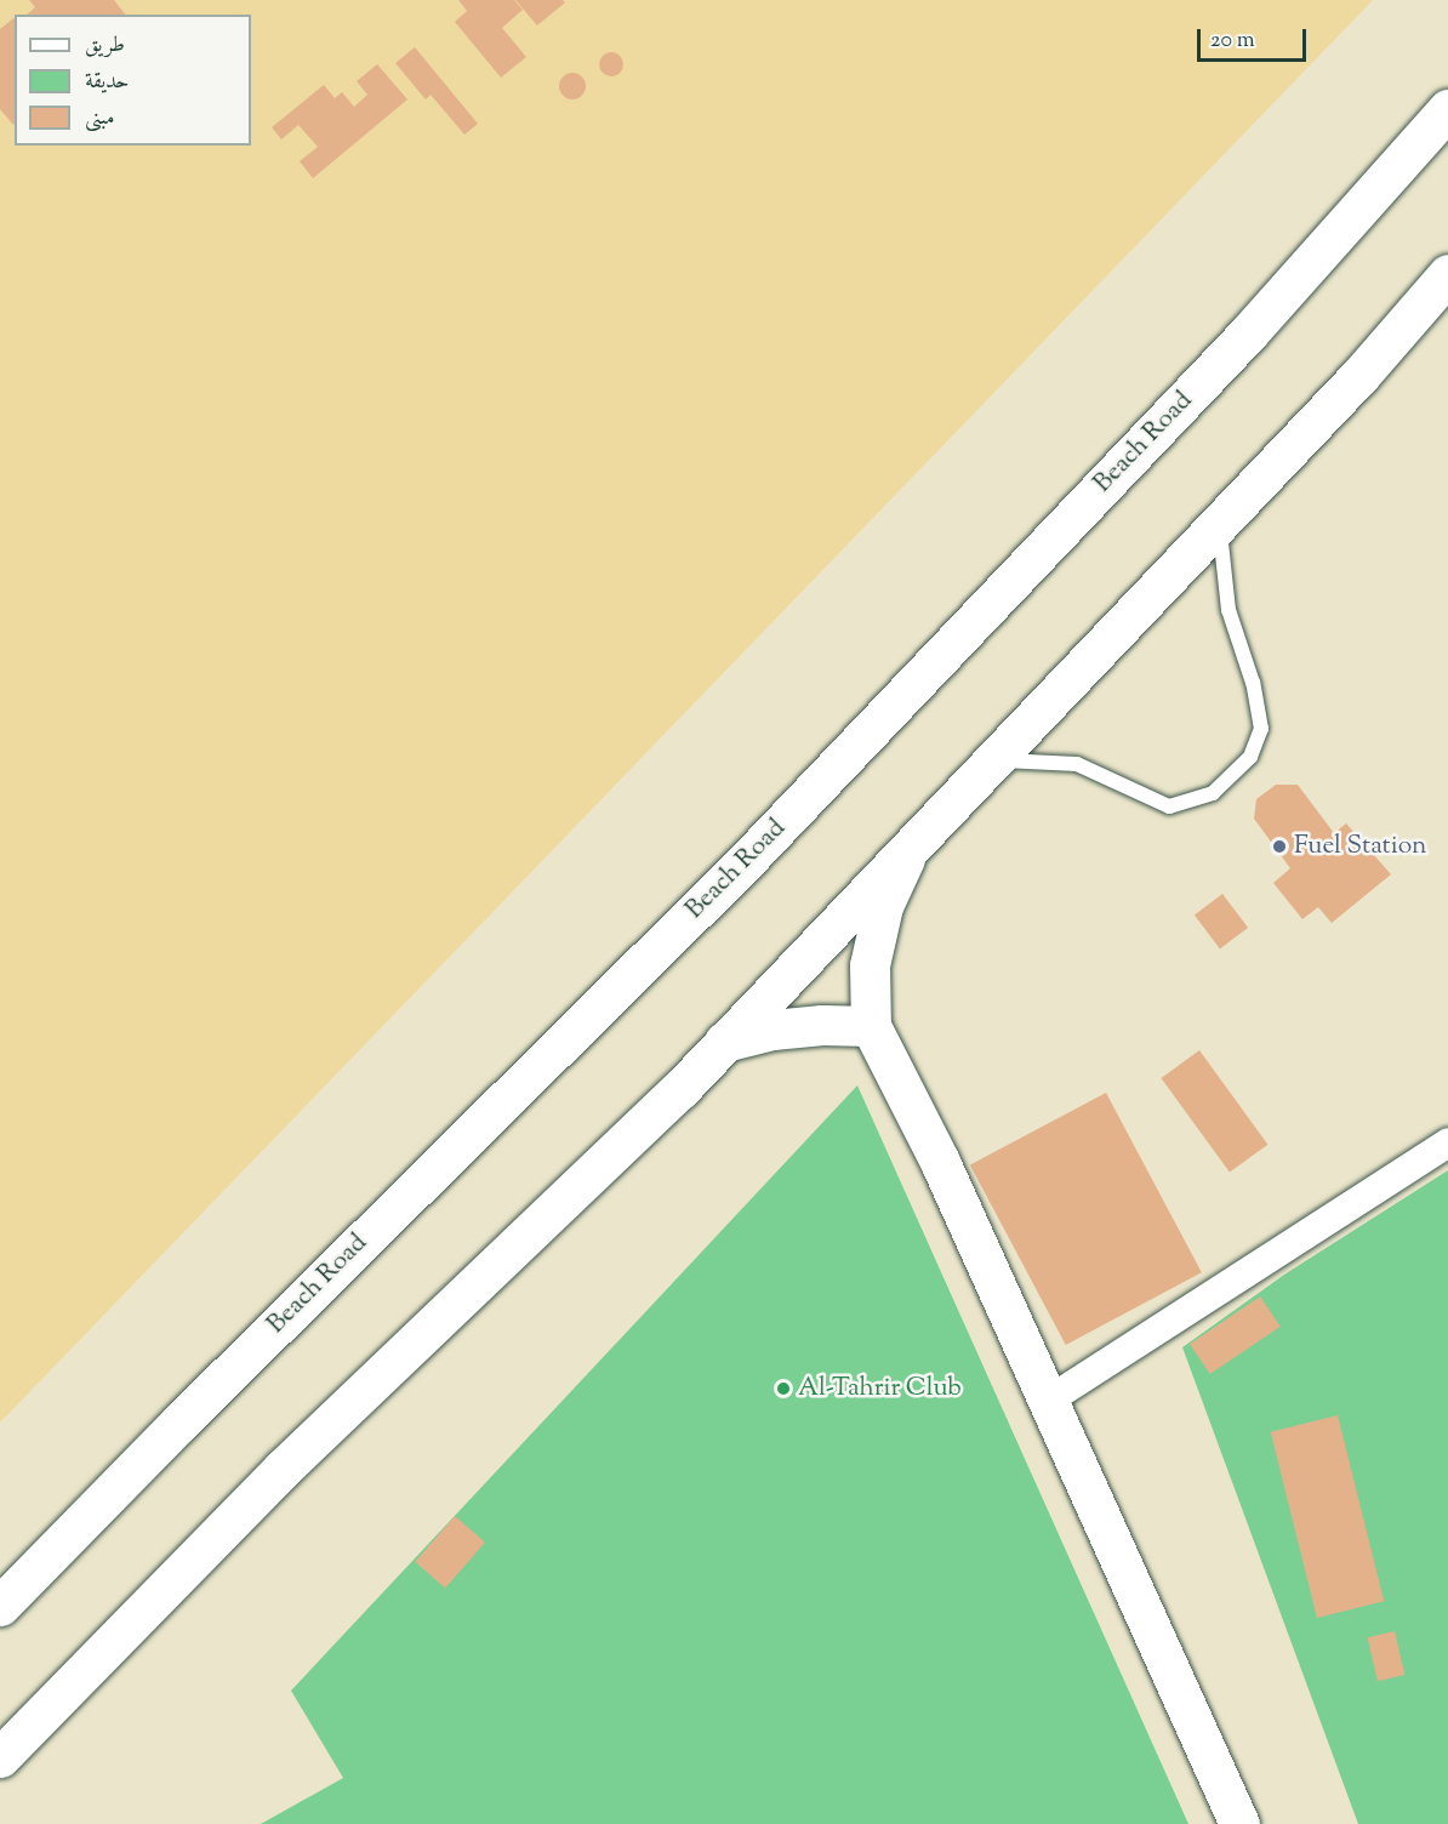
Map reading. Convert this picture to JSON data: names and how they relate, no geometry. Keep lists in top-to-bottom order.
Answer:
{
  "streets": {
    "main road": ["Beach Road"]
  },
  "places": ["Fuel Station", "Al-Tahrir Club"],
  "legend": ["طريق", "حديقة", "مبنى"],
  "scale_bar": "20 m"
}
